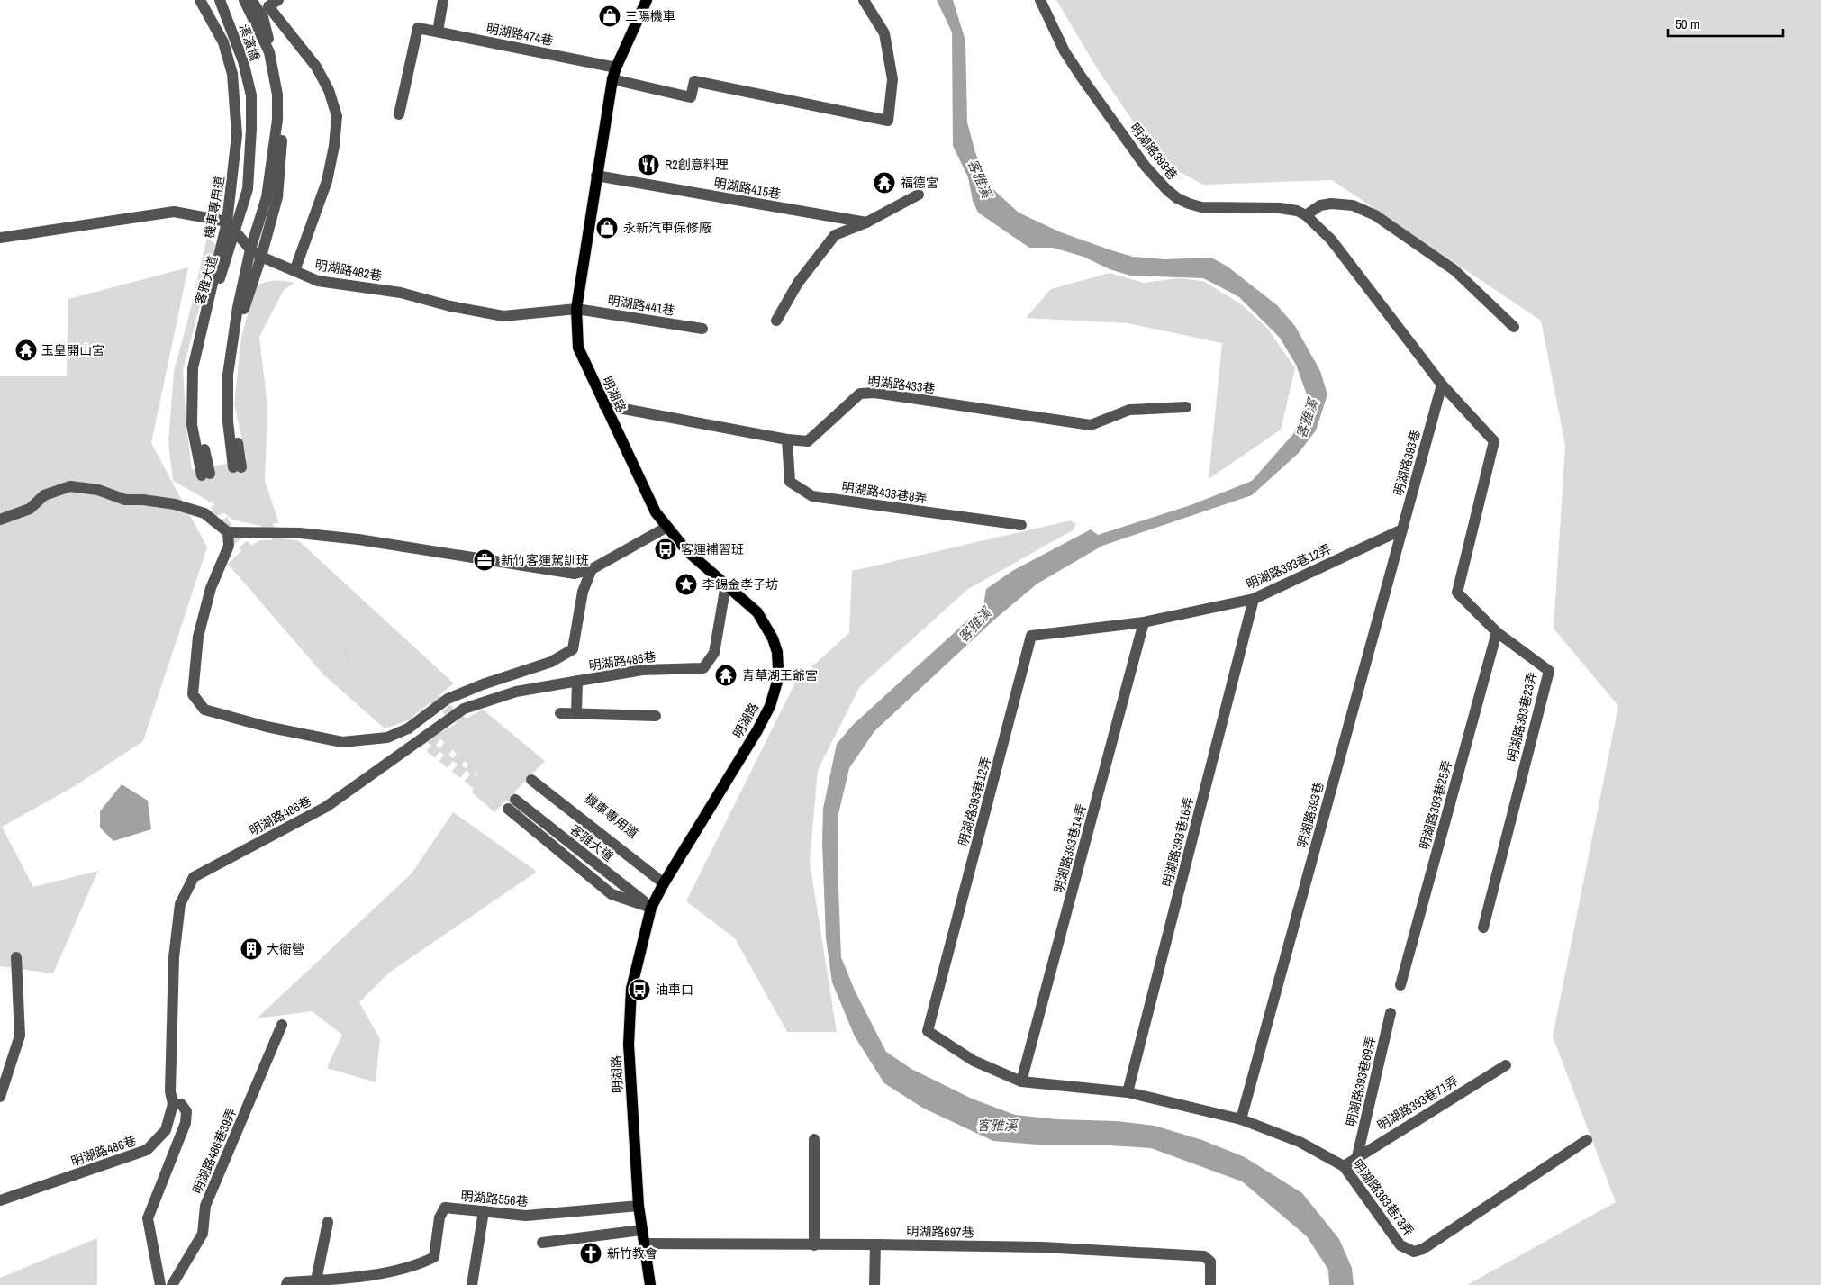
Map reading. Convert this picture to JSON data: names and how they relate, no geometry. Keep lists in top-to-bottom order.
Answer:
{
  "streets": {
    "main road": ["明湖路"],
    "street": [
      "明湖路474巷",
      "溪濱橋",
      "明湖路393巷",
      "明湖路415巷",
      "機車專用道",
      "明湖路482巷",
      "客雅大道",
      "明湖路441巷",
      "明湖路433巷",
      "明湖路433巷8弄",
      "明湖路393巷12弄",
      "明湖路486巷",
      "明湖路393巷23弄",
      "明湖路393巷25弄",
      "明湖路393巷16弄",
      "明湖路393巷14弄",
      "明湖路393巷69弄",
      "明湖路393巷71弄",
      "明湖路486巷39弄",
      "明湖路393巷73弄",
      "明湖路556巷",
      "明湖路697巷"
    ]
  },
  "crossings": [
    ["明湖路474巷", "明湖路"],
    ["溪濱橋", "客雅大道"],
    ["明湖路393巷", "明湖路393巷12弄"],
    ["明湖路393巷", "明湖路393巷23弄"],
    ["明湖路393巷", "明湖路393巷73弄"],
    ["明湖路415巷", "明湖路"],
    ["機車專用道", "明湖路482巷"],
    ["機車專用道", "客雅大道"],
    ["明湖路482巷", "客雅大道"],
    ["明湖路482巷", "明湖路441巷"],
    ["明湖路482巷", "明湖路"],
    ["客雅大道", "明湖路"],
    ["明湖路441巷", "明湖路"],
    ["明湖路433巷", "明湖路"],
    ["明湖路433巷", "明湖路433巷8弄"],
    ["明湖路", "明湖路486巷"],
    ["明湖路", "明湖路556巷"],
    ["明湖路", "明湖路697巷"],
    ["明湖路393巷12弄", "明湖路393巷16弄"],
    ["明湖路393巷12弄", "明湖路393巷14弄"],
    ["明湖路393巷12弄", "明湖路393巷73弄"],
    ["明湖路393巷23弄", "明湖路393巷25弄"],
    ["明湖路393巷69弄", "明湖路393巷71弄"],
    ["明湖路393巷71弄", "明湖路393巷73弄"]
  ],
  "water": ["客雅溪"],
  "places": {
    "shop": ["三陽機車", "永新汽車保修廠"],
    "restaurant": ["R2創意料理"],
    "temple": ["福德宮", "玉皇開山宮", "青草湖王爺宮"],
    "bus stop": ["客運補習班", "油車口"],
    "office": ["新竹客運駕訓班"],
    "place": ["李錫金孝子坊"],
    "building": ["大衛營"],
    "church": ["新竹教會"]
  },
  "scale_bar": "50 m"
}
